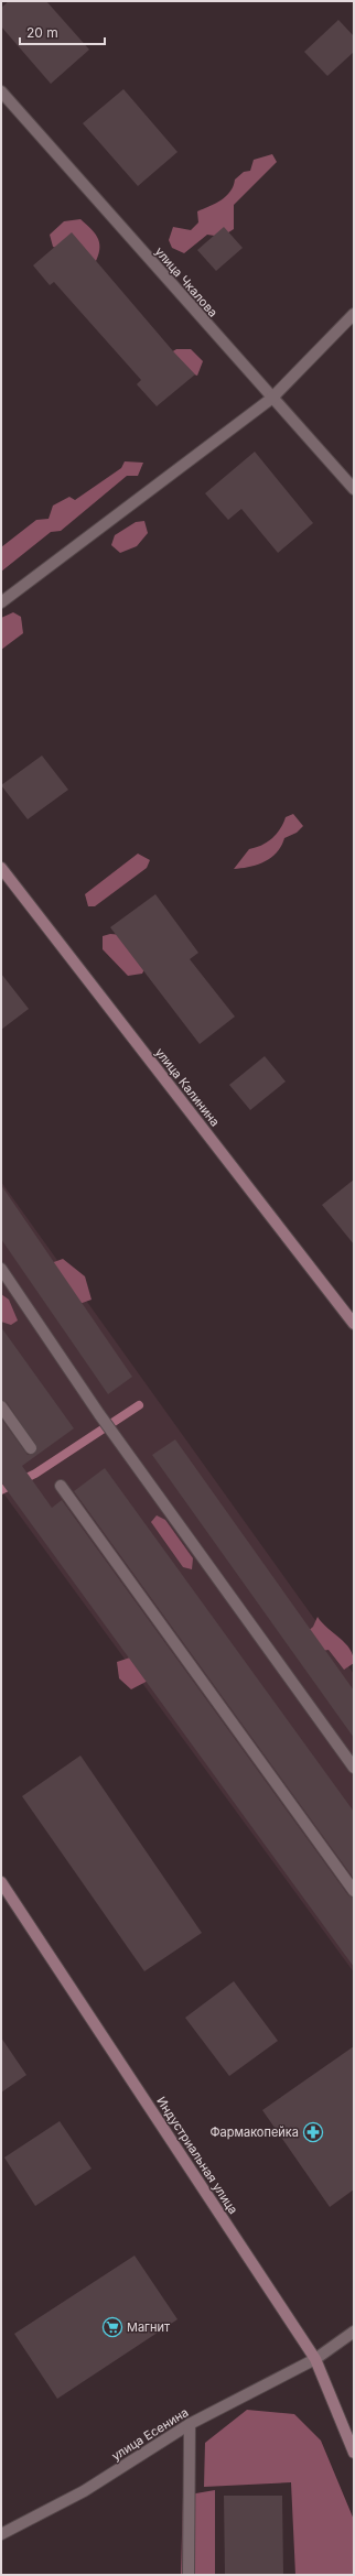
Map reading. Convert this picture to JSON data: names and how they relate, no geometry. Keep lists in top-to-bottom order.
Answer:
{
  "streets": {
    "street": [
      "улица Чкалова",
      "улица Калинина",
      "Индустриальная улица",
      "улица Есенина"
    ]
  },
  "crossings": [
    ["Индустриальная улица", "улица Есенина"]
  ],
  "places": {
    "pharmacy": ["Фармакопейка"],
    "supermarket": ["Магнит"]
  },
  "scale_bar": "20 m"
}
